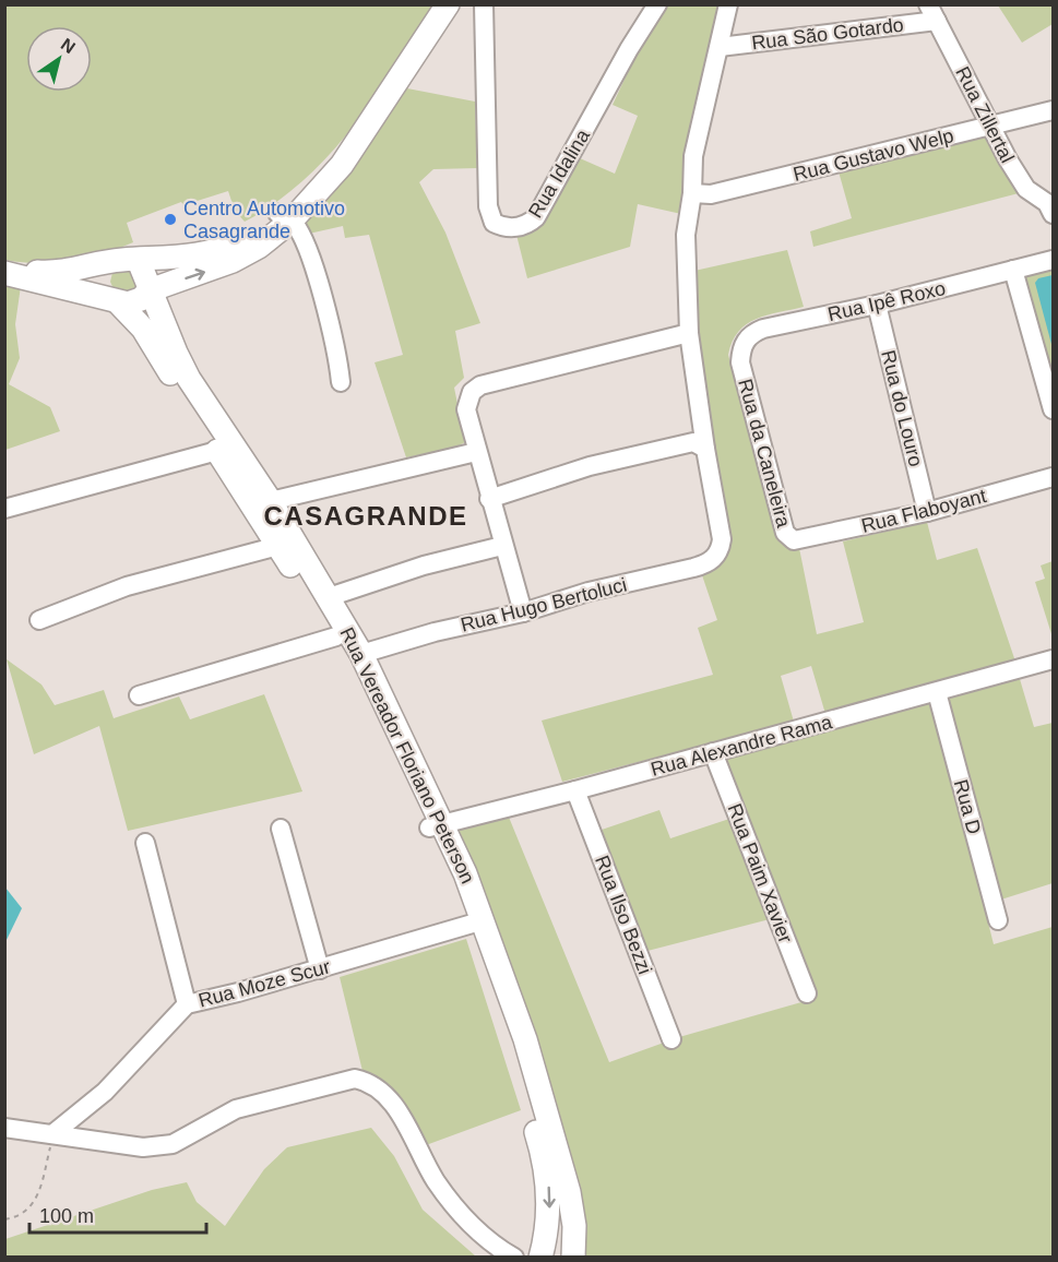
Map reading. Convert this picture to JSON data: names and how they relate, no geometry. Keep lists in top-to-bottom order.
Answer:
{
  "streets": {
    "main road": ["Rua Vereador Floriano Peterson"],
    "street": [
      "Rua São Gotardo",
      "Rua Zillertal",
      "Rua Gustavo Welp",
      "Rua Idalina",
      "Rua Ipê Roxo",
      "Rua do Louro",
      "Rua da Caneleira",
      "Rua Flaboyant",
      "Rua Hugo Bertoluci",
      "Rua Alexandre Rama",
      "Rua D",
      "Rua Paim Xavier",
      "Rua Ilso Bezzi",
      "Rua Moze Scur"
    ]
  },
  "crossings": [
    ["Rua São Gotardo", "Rua Zillertal"],
    ["Rua Zillertal", "Rua Gustavo Welp"],
    ["Rua Ipê Roxo", "Rua do Louro"],
    ["Rua Ipê Roxo", "Rua da Caneleira"],
    ["Rua do Louro", "Rua Flaboyant"],
    ["Rua da Caneleira", "Rua Flaboyant"],
    ["Rua Hugo Bertoluci", "Rua Vereador Floriano Peterson"],
    ["Rua Alexandre Rama", "Rua Vereador Floriano Peterson"],
    ["Rua Alexandre Rama", "Rua D"],
    ["Rua Alexandre Rama", "Rua Paim Xavier"],
    ["Rua Alexandre Rama", "Rua Ilso Bezzi"],
    ["Rua Vereador Floriano Peterson", "Rua Moze Scur"]
  ],
  "districts": ["CASAGRANDE"],
  "places": ["Centro Automotivo Casagrande"],
  "scale_bar": "100 m",
  "north": "top right"
}
